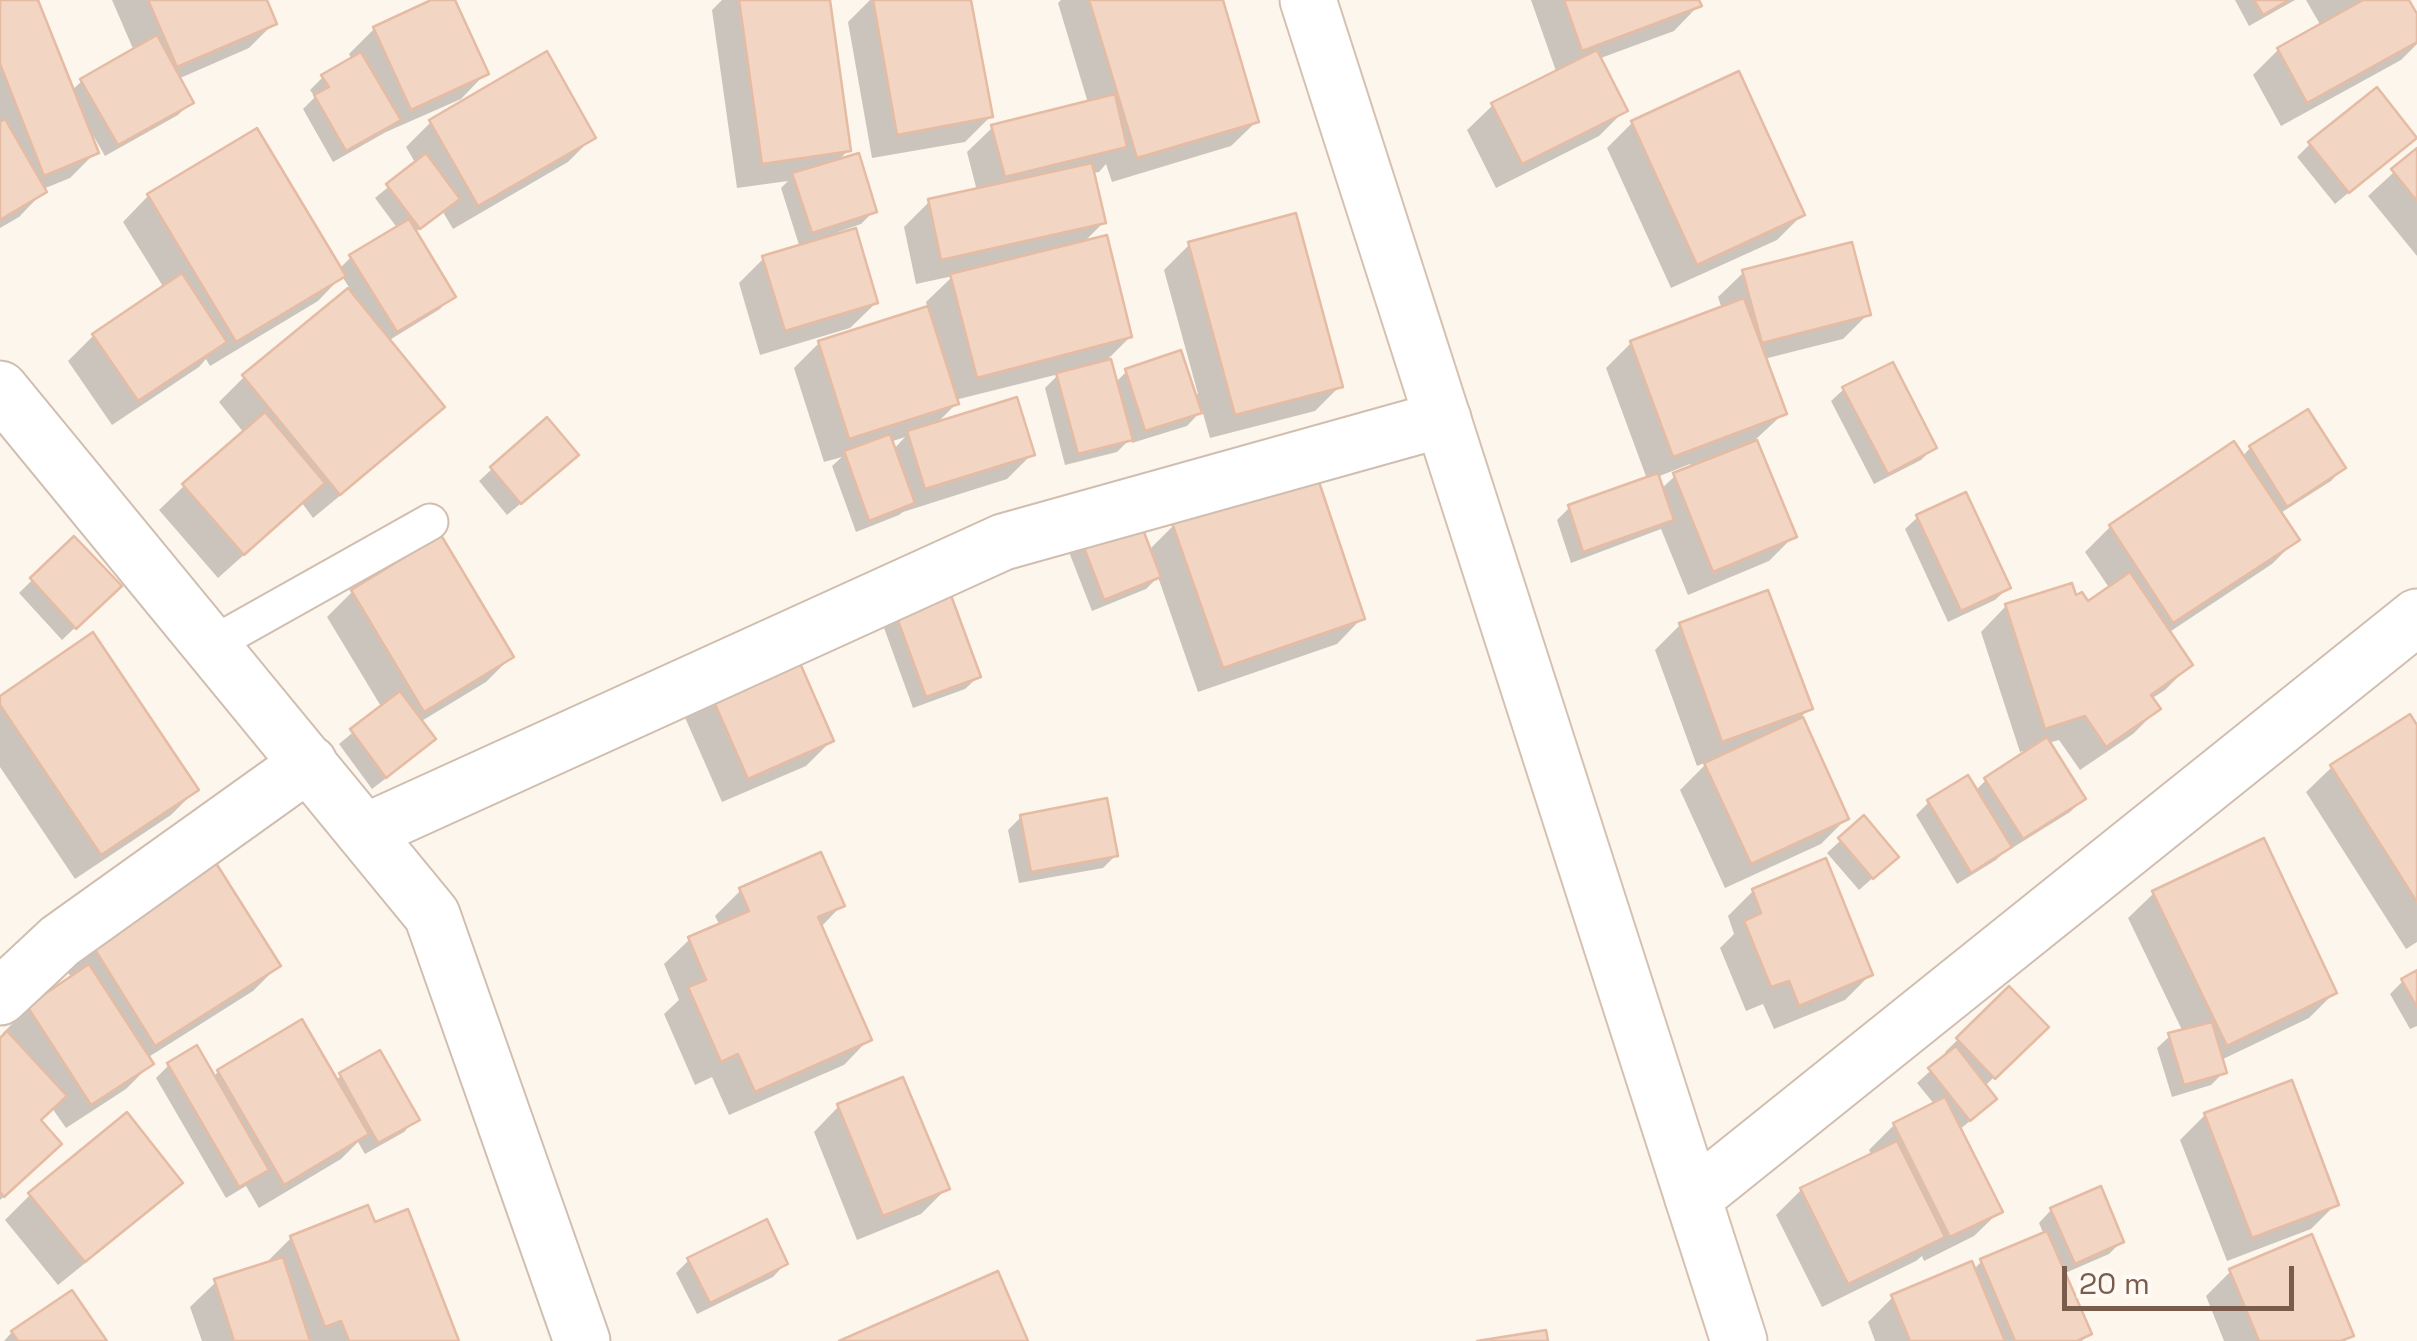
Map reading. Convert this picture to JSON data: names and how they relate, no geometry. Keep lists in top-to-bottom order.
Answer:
{
  "scale_bar": "20 m"
}
